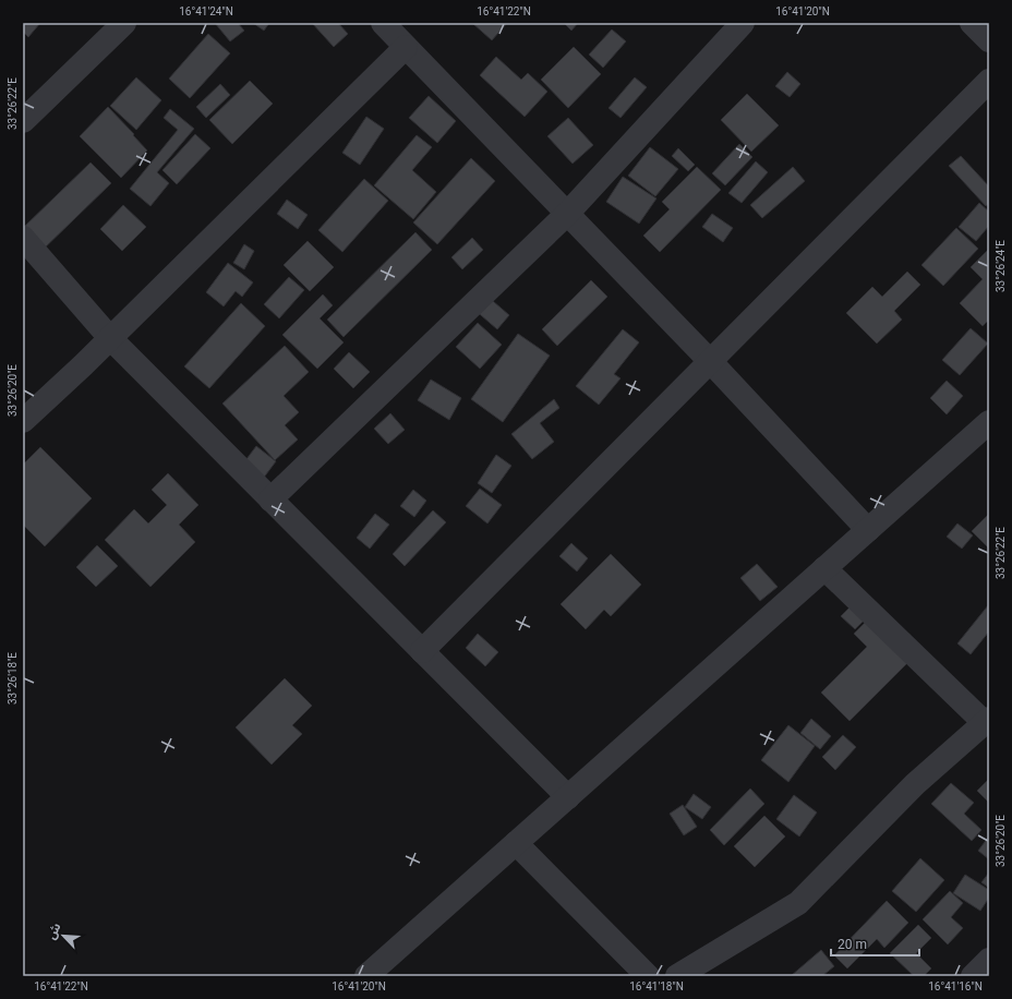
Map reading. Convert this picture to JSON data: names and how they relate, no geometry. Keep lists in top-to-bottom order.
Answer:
{
  "scale_bar": "20 m",
  "north": "top left",
  "coordinates": [
    "16°41'24\"N",
    "16°41'22\"N",
    "16°41'20\"N",
    "33°26'22\"E",
    "33°26'24\"E",
    "33°26'20\"E",
    "33°26'18\"E",
    "16°41'18\"N",
    "16°41'16\"N"
  ]
}
